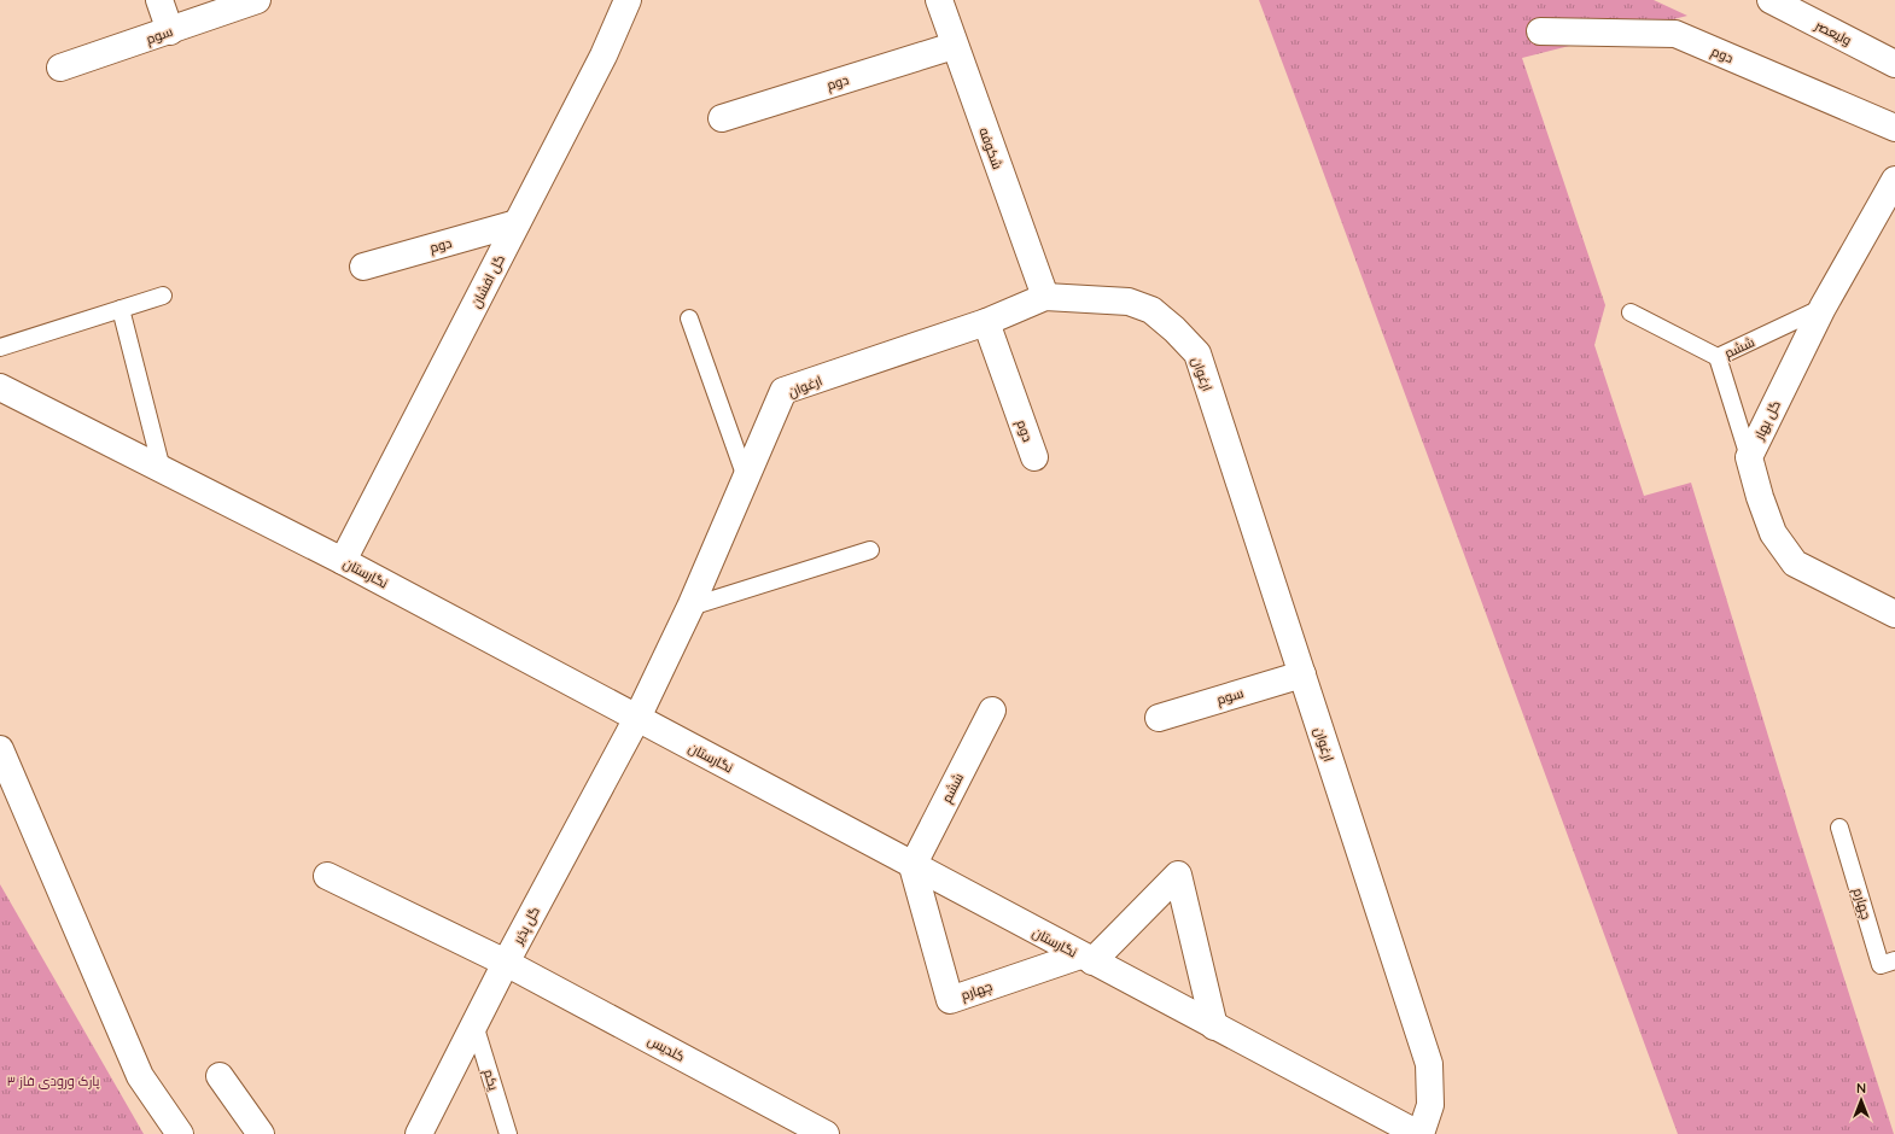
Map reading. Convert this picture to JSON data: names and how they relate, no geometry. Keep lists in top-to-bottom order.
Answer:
{
  "streets": {
    "street": [
      "ولیعصر",
      "سوم",
      "دوم",
      "شکوفه",
      "گل افشان",
      "ششم",
      "ارغوان",
      "گل بهار",
      "نگارستان",
      "چهارم",
      "گل پذیر",
      "کلدیس"
    ],
    "lane": ["یکم"]
  },
  "crossings": [
    ["سوم", "ارغوان"],
    ["دوم", "شکوفه"],
    ["دوم", "گل افشان"],
    ["دوم", "ارغوان"],
    ["شکوفه", "ارغوان"],
    ["گل افشان", "نگارستان"],
    ["ششم", "گل بهار"],
    ["ششم", "نگارستان"],
    ["ششم", "چهارم"],
    ["ارغوان", "نگارستان"],
    ["ارغوان", "گل پذیر"],
    ["نگارستان", "چهارم"],
    ["نگارستان", "گل پذیر"],
    ["گل پذیر", "کلدیس"],
    ["گل پذیر", "یکم"]
  ],
  "parks": ["پارک ورودی فاز ۳"],
  "north": "top"
}
